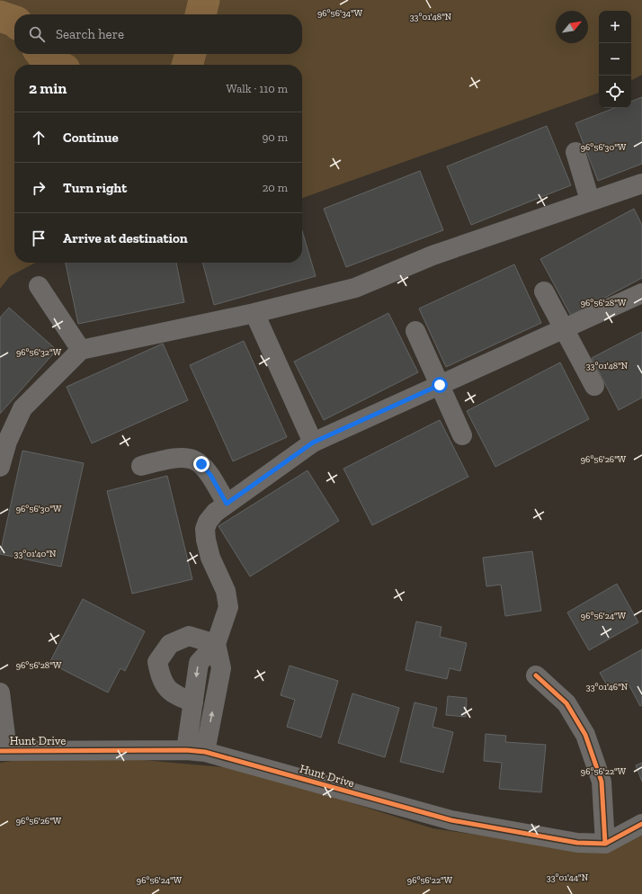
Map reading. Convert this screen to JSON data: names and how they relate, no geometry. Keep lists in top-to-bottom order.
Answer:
{
  "streets": {
    "street": ["Hunt Drive"]
  },
  "north": "top right",
  "page": {
    "map_buttons": ["+", "−"],
    "search": "Search here",
    "heading": ["2 min", "Walk · 110 m"],
    "list": [
      ["Continue", "90 m"],
      ["Turn right", "20 m"],
      "Arrive at destination"
    ]
  },
  "coordinates": [
    "96°56'34\"W",
    "33°01'48\"N",
    "96°56'30\"W",
    "96°56'28\"W",
    "96°56'32\"W",
    "96°56'26\"W",
    "33°01'40\"N",
    "96°56'24\"W",
    "33°01'46\"N",
    "96°56'22\"W",
    "33°01'44\"N"
  ]
}
